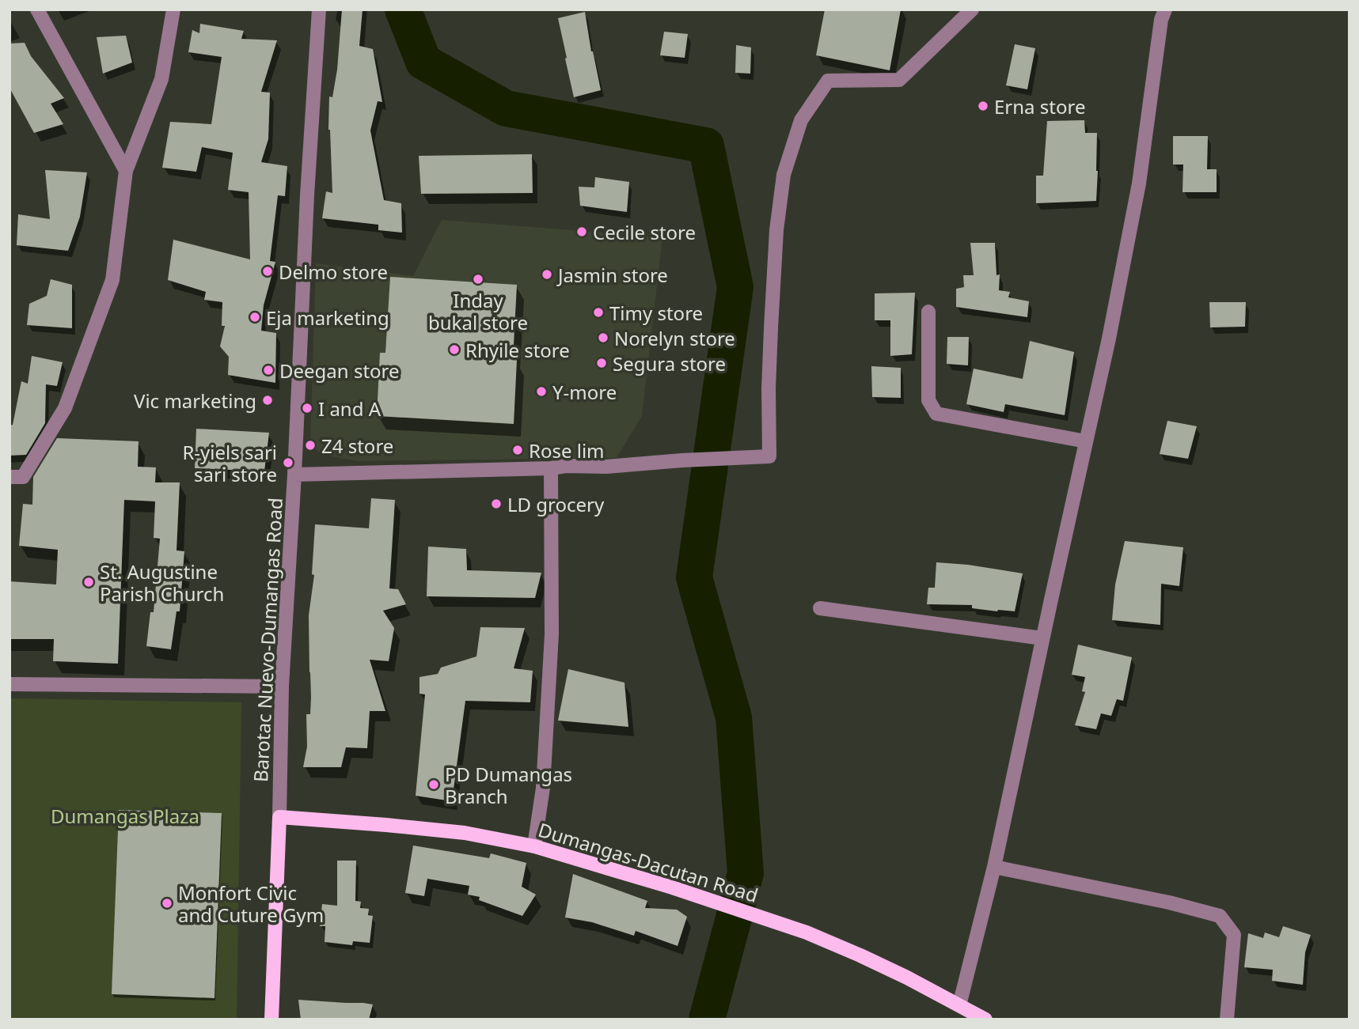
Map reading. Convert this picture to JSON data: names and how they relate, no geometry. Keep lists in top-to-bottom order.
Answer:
{
  "streets": {
    "main road": ["Barotac Nuevo-Dumangas Road", "Dumangas-Dacutan Road"]
  },
  "crossings": [
    ["Barotac Nuevo-Dumangas Road", "Dumangas-Dacutan Road"]
  ],
  "parks": ["Dumangas Plaza"],
  "places": [
    "Erna store",
    "Cecile store",
    "Delmo store",
    "Jasmin store",
    "Inday bukal store",
    "Timy store",
    "Eja marketing",
    "Norelyn store",
    "Rhyile store",
    "Segura store",
    "Deegan store",
    "Y-more",
    "Vic marketing",
    "I and A",
    "Z4 store",
    "Rose lim",
    "R-yiels sari sari store",
    "LD grocery",
    "St. Augustine Parish Church",
    "PD Dumangas Branch",
    "Monfort Civic and Cuture Gym"
  ]
}
